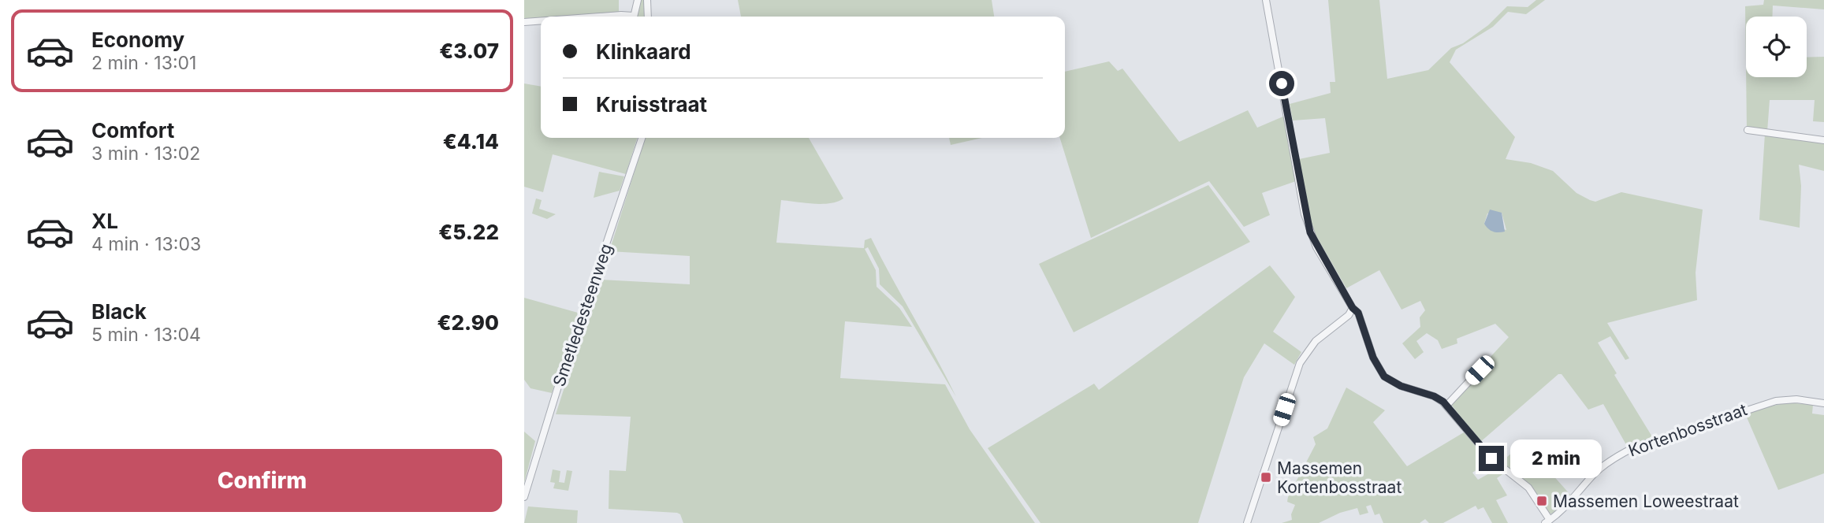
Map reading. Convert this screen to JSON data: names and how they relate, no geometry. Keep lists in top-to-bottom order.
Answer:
{
  "streets": {
    "street": ["Smetledesteenweg", "Kortenbosstraat"]
  },
  "places": {
    "transit": ["Massemen Kortenbosstraat", "Massemen Loweestraat"]
  },
  "page": {
    "list": [
      {
        "name": "Economy",
        "note": "2 min · 13:01",
        "value": "€3.07"
      },
      {
        "name": "Comfort",
        "note": "3 min · 13:02",
        "value": "€4.14"
      },
      {
        "name": "XL",
        "note": "4 min · 13:03",
        "value": "€5.22"
      },
      {
        "name": "Black",
        "note": "5 min · 13:04",
        "value": "€2.90"
      }
    ],
    "banner": ["Klinkaard", "Kruisstraat"],
    "buttons": "Confirm",
    "bubble": "2 min"
  }
}
